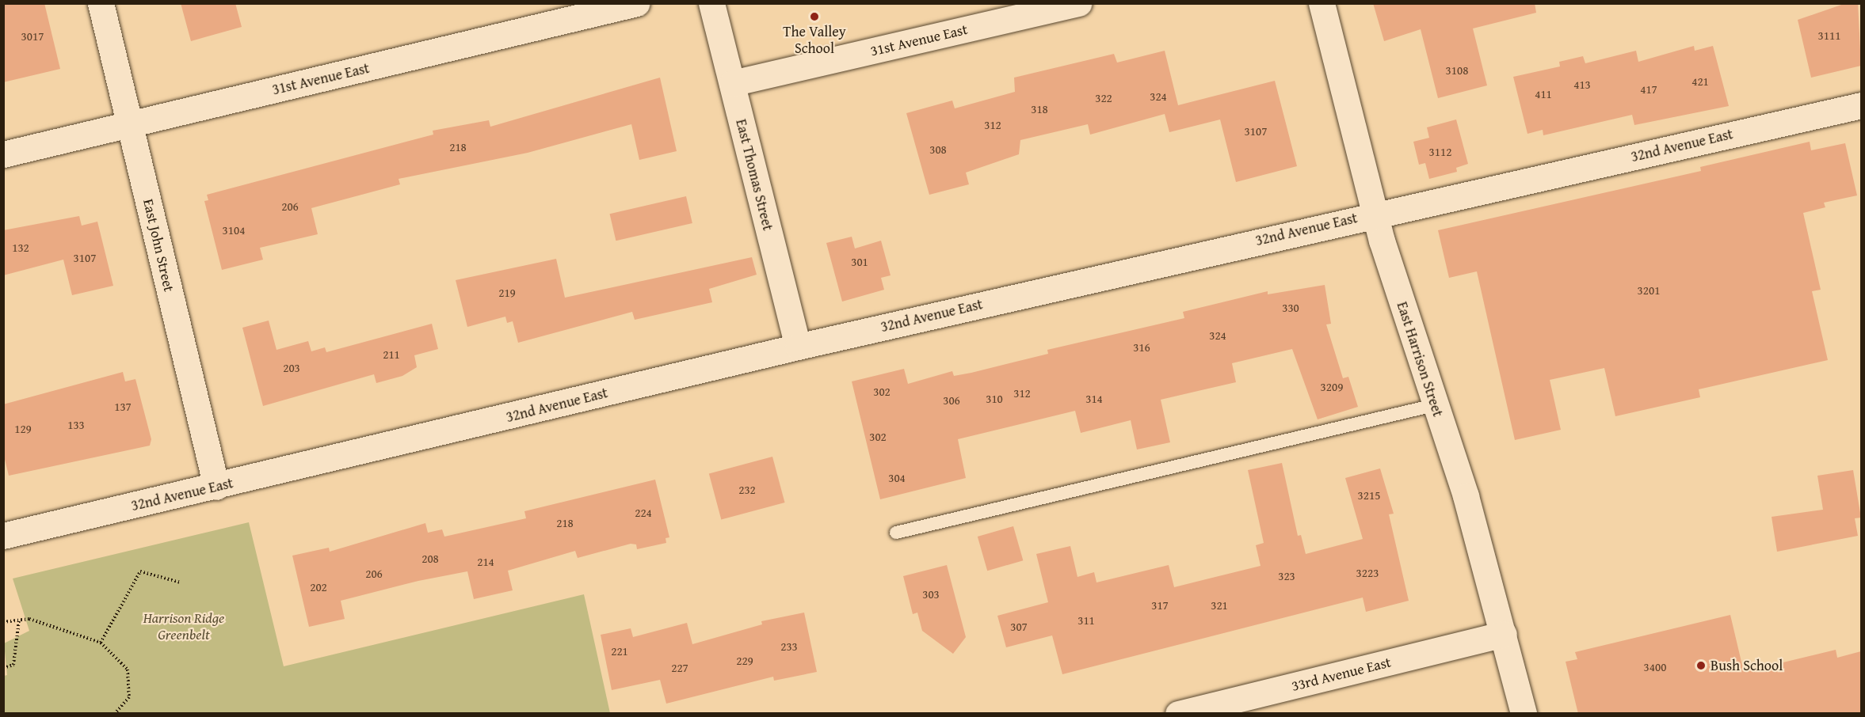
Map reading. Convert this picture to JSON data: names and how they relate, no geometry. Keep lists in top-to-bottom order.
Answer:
{
  "streets": {
    "street": [
      "31st Avenue East",
      "32nd Avenue East",
      "East Thomas Street",
      "East John Street",
      "East Harrison Street",
      "33rd Avenue East"
    ]
  },
  "crossings": [
    ["31st Avenue East", "East Thomas Street"],
    ["31st Avenue East", "East John Street"],
    ["32nd Avenue East", "East Thomas Street"],
    ["32nd Avenue East", "East John Street"],
    ["32nd Avenue East", "East Harrison Street"],
    ["East Harrison Street", "33rd Avenue East"]
  ],
  "parks": ["Harrison Ridge Greenbelt"],
  "places": ["The Valley School", "Bush School"],
  "house_numbers": [
    "3111",
    "3017",
    "3108",
    "421",
    "413",
    "417",
    "411",
    "324",
    "322",
    "318",
    "312",
    "3107",
    "218",
    "308",
    "3112",
    "206",
    "3104",
    "132",
    "3107",
    "301",
    "3201",
    "219",
    "330",
    "324",
    "316",
    "211",
    "203",
    "3209",
    "302",
    "312",
    "310",
    "314",
    "306",
    "137",
    "133",
    "129",
    "302",
    "304",
    "232",
    "3215",
    "224",
    "218",
    "208",
    "214",
    "3223",
    "206",
    "323",
    "202",
    "303",
    "317",
    "321",
    "311",
    "307",
    "233",
    "221",
    "229",
    "3400",
    "227"
  ]
}
